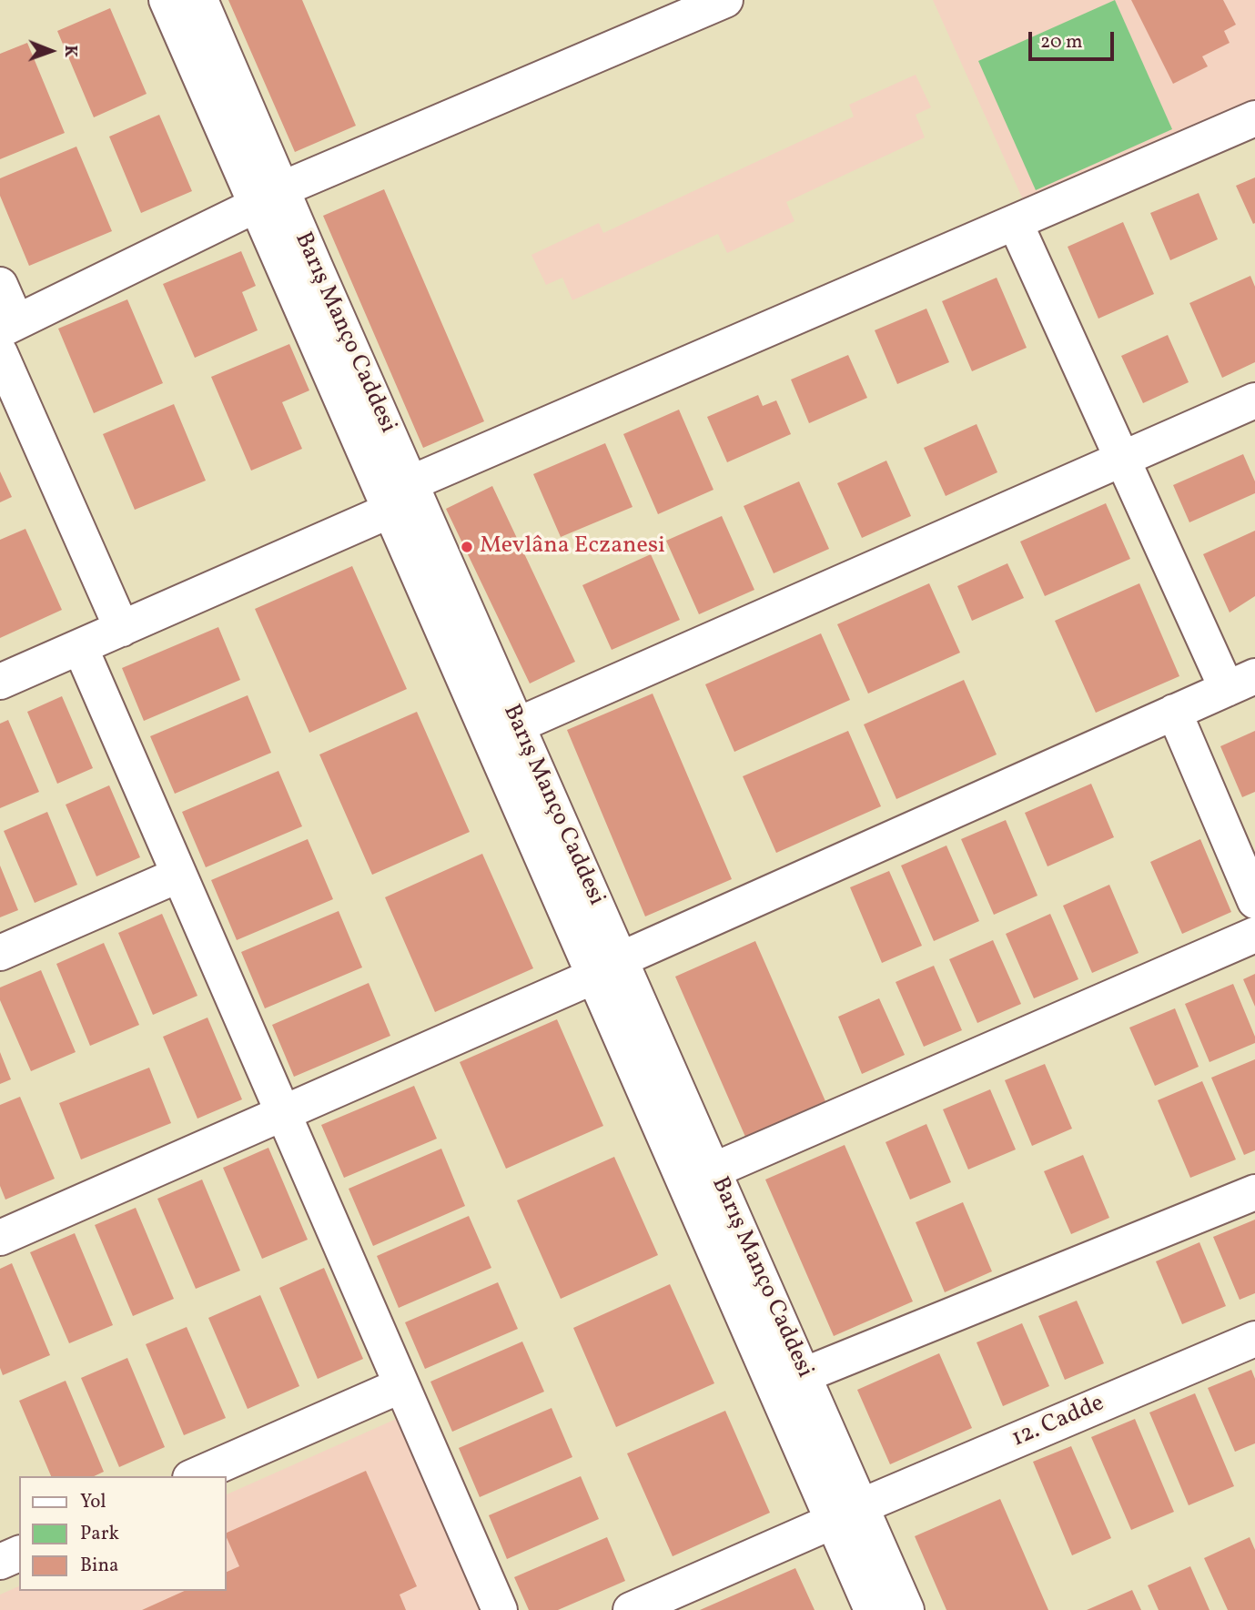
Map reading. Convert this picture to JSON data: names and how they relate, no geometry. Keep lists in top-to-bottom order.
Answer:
{
  "streets": {
    "street": ["Barış Manço Caddesi", "12. Cadde"]
  },
  "crossings": [
    ["Barış Manço Caddesi", "12. Cadde"]
  ],
  "places": ["Mevlâna Eczanesi"],
  "legend": ["Yol", "Park", "Bina"],
  "scale_bar": "20 m",
  "north": "right"
}
